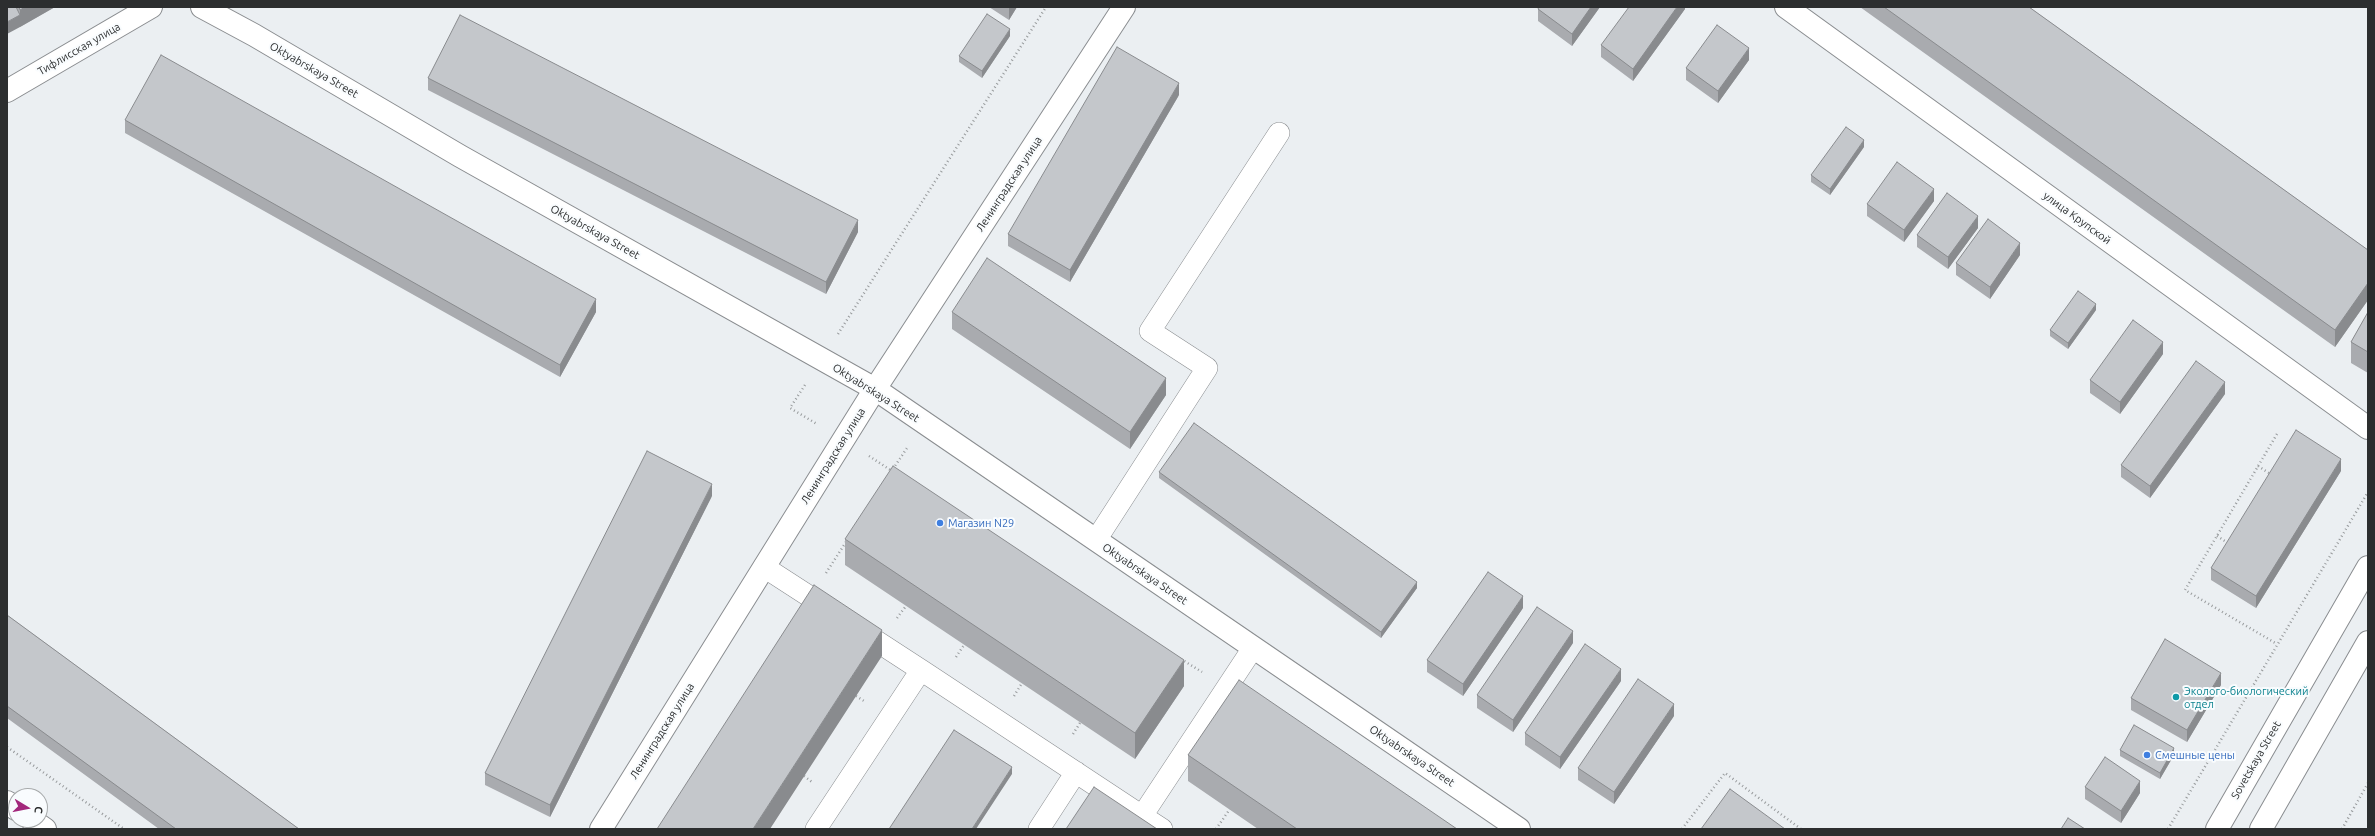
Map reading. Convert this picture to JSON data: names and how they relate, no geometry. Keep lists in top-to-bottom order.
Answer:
{
  "streets": {
    "street": [
      "Тифлисская улица",
      "Oktyabrskaya Street",
      "Ленинградская улица",
      "улица Крупской",
      "Sovetskaya Street"
    ]
  },
  "crossings": [
    ["Oktyabrskaya Street", "Ленинградская улица"]
  ],
  "places": ["Магазин N29", "Эколого-биологический отдел", "Смешные цены"],
  "north": "right"
}
